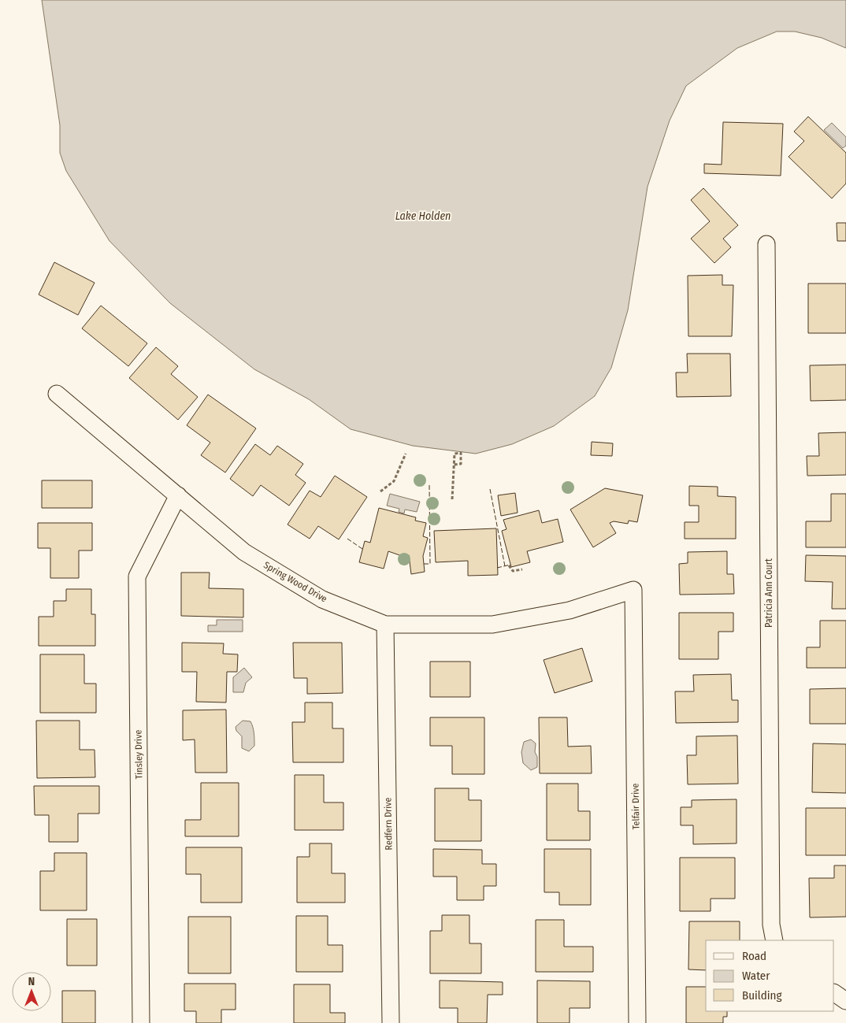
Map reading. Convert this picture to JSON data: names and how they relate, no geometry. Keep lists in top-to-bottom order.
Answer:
{
  "streets": {
    "street": [
      "Spring Wood Drive",
      "Patricia Ann Court",
      "Tinsley Drive",
      "Telfair Drive",
      "Redfern Drive"
    ]
  },
  "crossings": [
    ["Spring Wood Drive", "Tinsley Drive"],
    ["Spring Wood Drive", "Telfair Drive"],
    ["Spring Wood Drive", "Redfern Drive"]
  ],
  "water": ["Lake Holden"],
  "legend": ["Road", "Water", "Building"],
  "north": "top"
}
